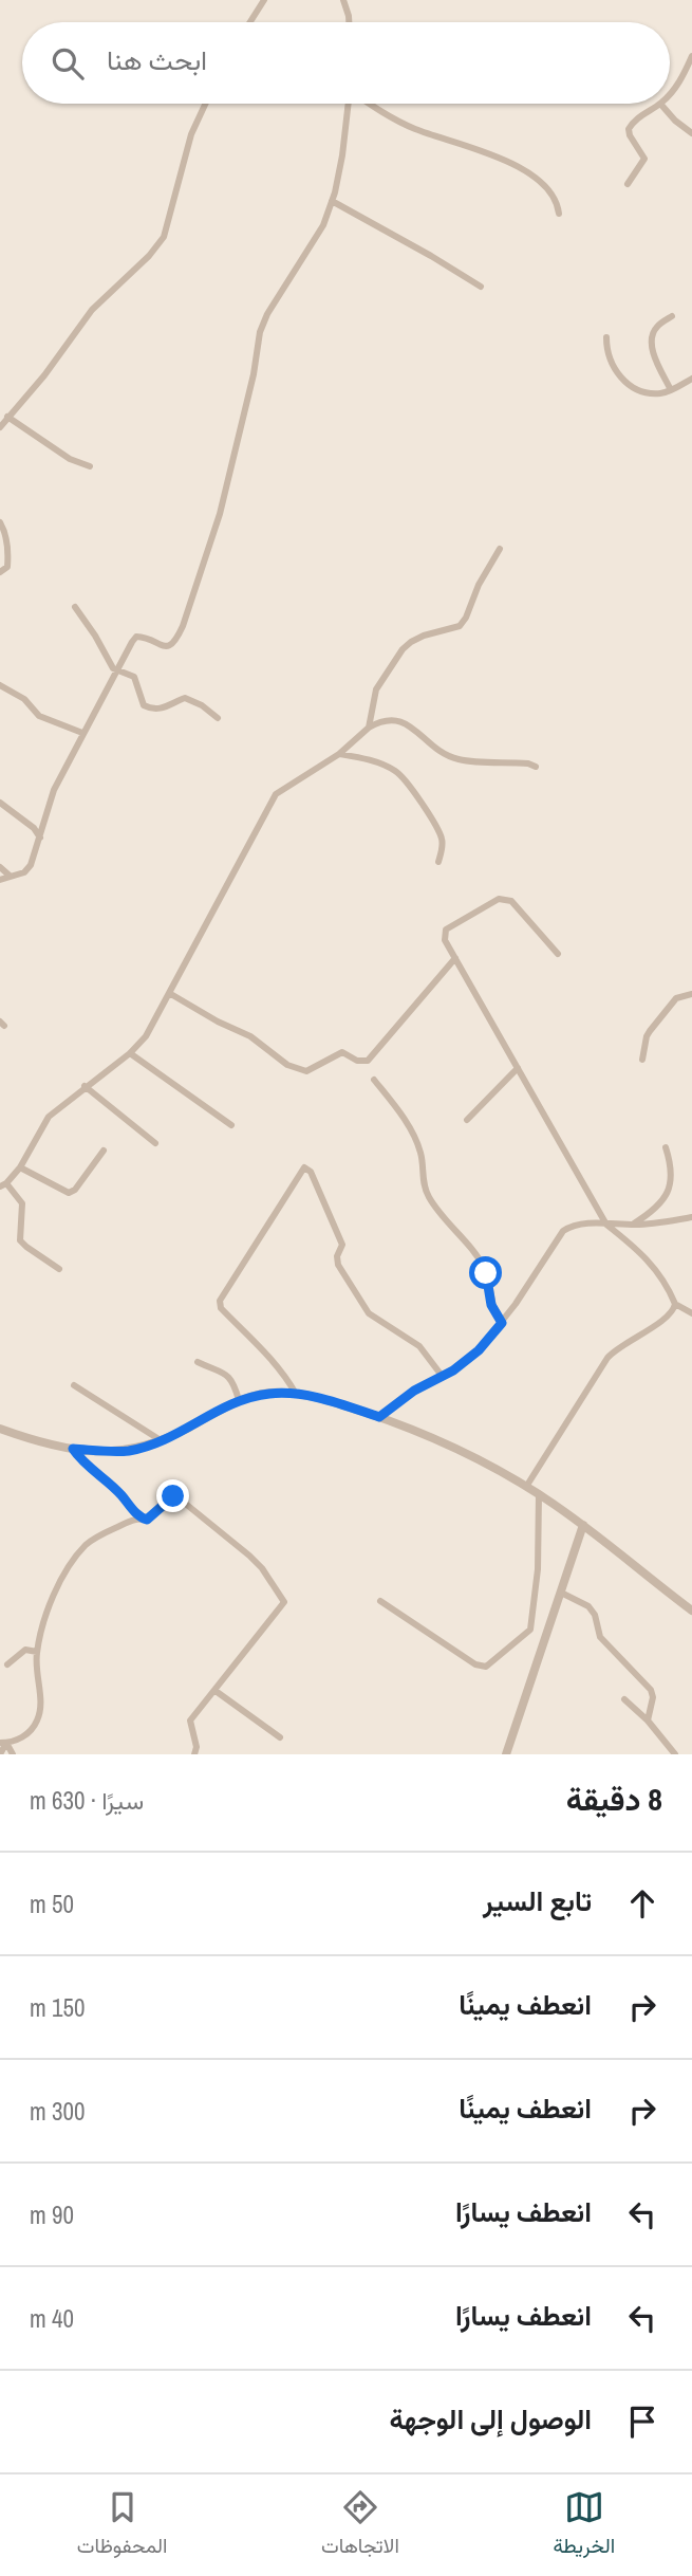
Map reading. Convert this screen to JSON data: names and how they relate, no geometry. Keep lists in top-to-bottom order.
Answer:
{
  "page": {
    "search": "ابحث هنا",
    "heading": ["8 دقيقة", "سيرًا · 630 m"],
    "list": [
      ["تابع السير", "50 m"],
      ["انعطف يمينًا", "150 m"],
      ["انعطف يمينًا", "300 m"],
      ["انعطف يسارًا", "90 m"],
      ["انعطف يسارًا", "40 m"],
      "الوصول إلى الوجهة"
    ],
    "nav": ["الخريطة", "الاتجاهات", "المحفوظات"]
  }
}
